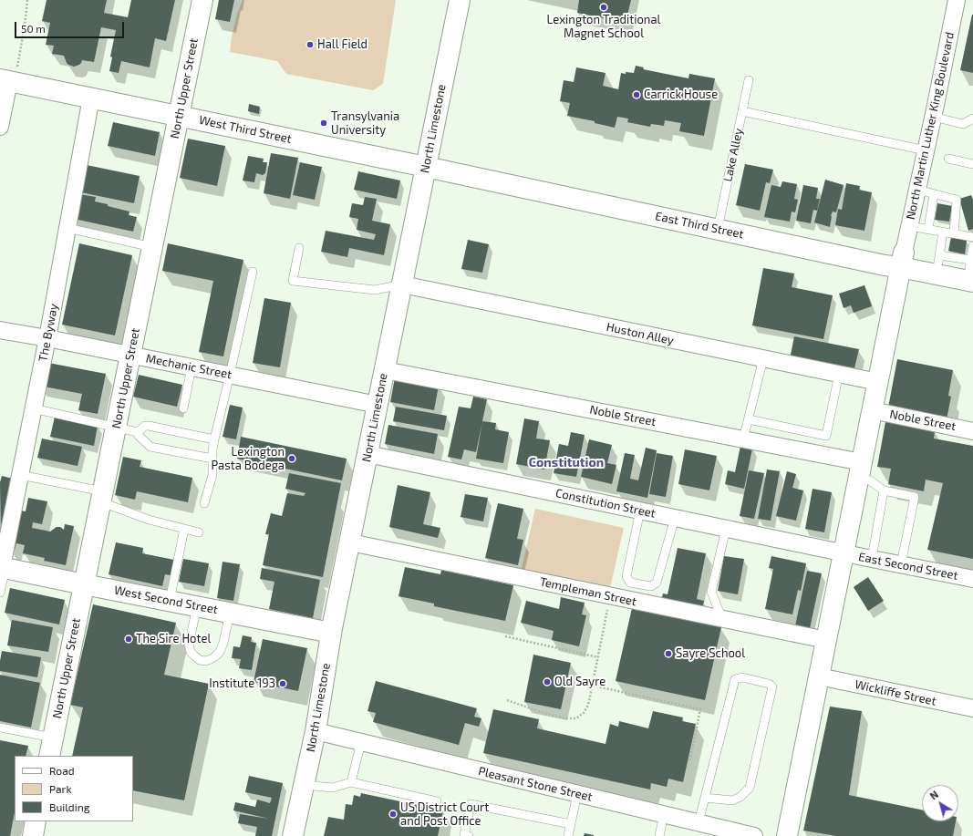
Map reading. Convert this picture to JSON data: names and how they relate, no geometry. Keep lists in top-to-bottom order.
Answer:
{
  "streets": {
    "main road": [
      "North Upper Street",
      "North Limestone",
      "West Third Street",
      "East Third Street",
      "West Second Street"
    ],
    "street": [
      "North Martin Luther King Boulevard",
      "The Byway",
      "Huston Alley",
      "Mechanic Street",
      "Noble Street",
      "Constitution Street",
      "East Second Street",
      "Templeman Street",
      "Wickliffe Street",
      "Pleasant Stone Street"
    ],
    "lane": ["Lake Alley"]
  },
  "crossings": [
    ["North Upper Street", "West Third Street"],
    ["North Upper Street", "Mechanic Street"],
    ["North Upper Street", "West Second Street"],
    ["North Martin Luther King Boulevard", "East Third Street"],
    ["North Limestone", "West Third Street"],
    ["North Limestone", "East Third Street"],
    ["North Limestone", "Huston Alley"],
    ["North Limestone", "Mechanic Street"],
    ["North Limestone", "Noble Street"],
    ["North Limestone", "Constitution Street"],
    ["North Limestone", "Templeman Street"],
    ["North Limestone", "West Second Street"],
    ["North Limestone", "Pleasant Stone Street"],
    ["West Third Street", "East Third Street"],
    ["West Third Street", "The Byway"],
    ["Lake Alley", "East Third Street"],
    ["The Byway", "Mechanic Street"],
    ["The Byway", "West Second Street"],
    ["Constitution Street", "East Second Street"]
  ],
  "districts": ["Constitution"],
  "places": [
    "Lexington Traditional Magnet School",
    "Hall Field",
    "Carrick House",
    "Transylvania University",
    "Lexington Pasta Bodega",
    "The Sire Hotel",
    "Sayre School",
    "Old Sayre",
    "Institute 193",
    "US District Court and Post Office"
  ],
  "legend": ["Road", "Park", "Building"],
  "scale_bar": "50 m",
  "north": "top left"
}
